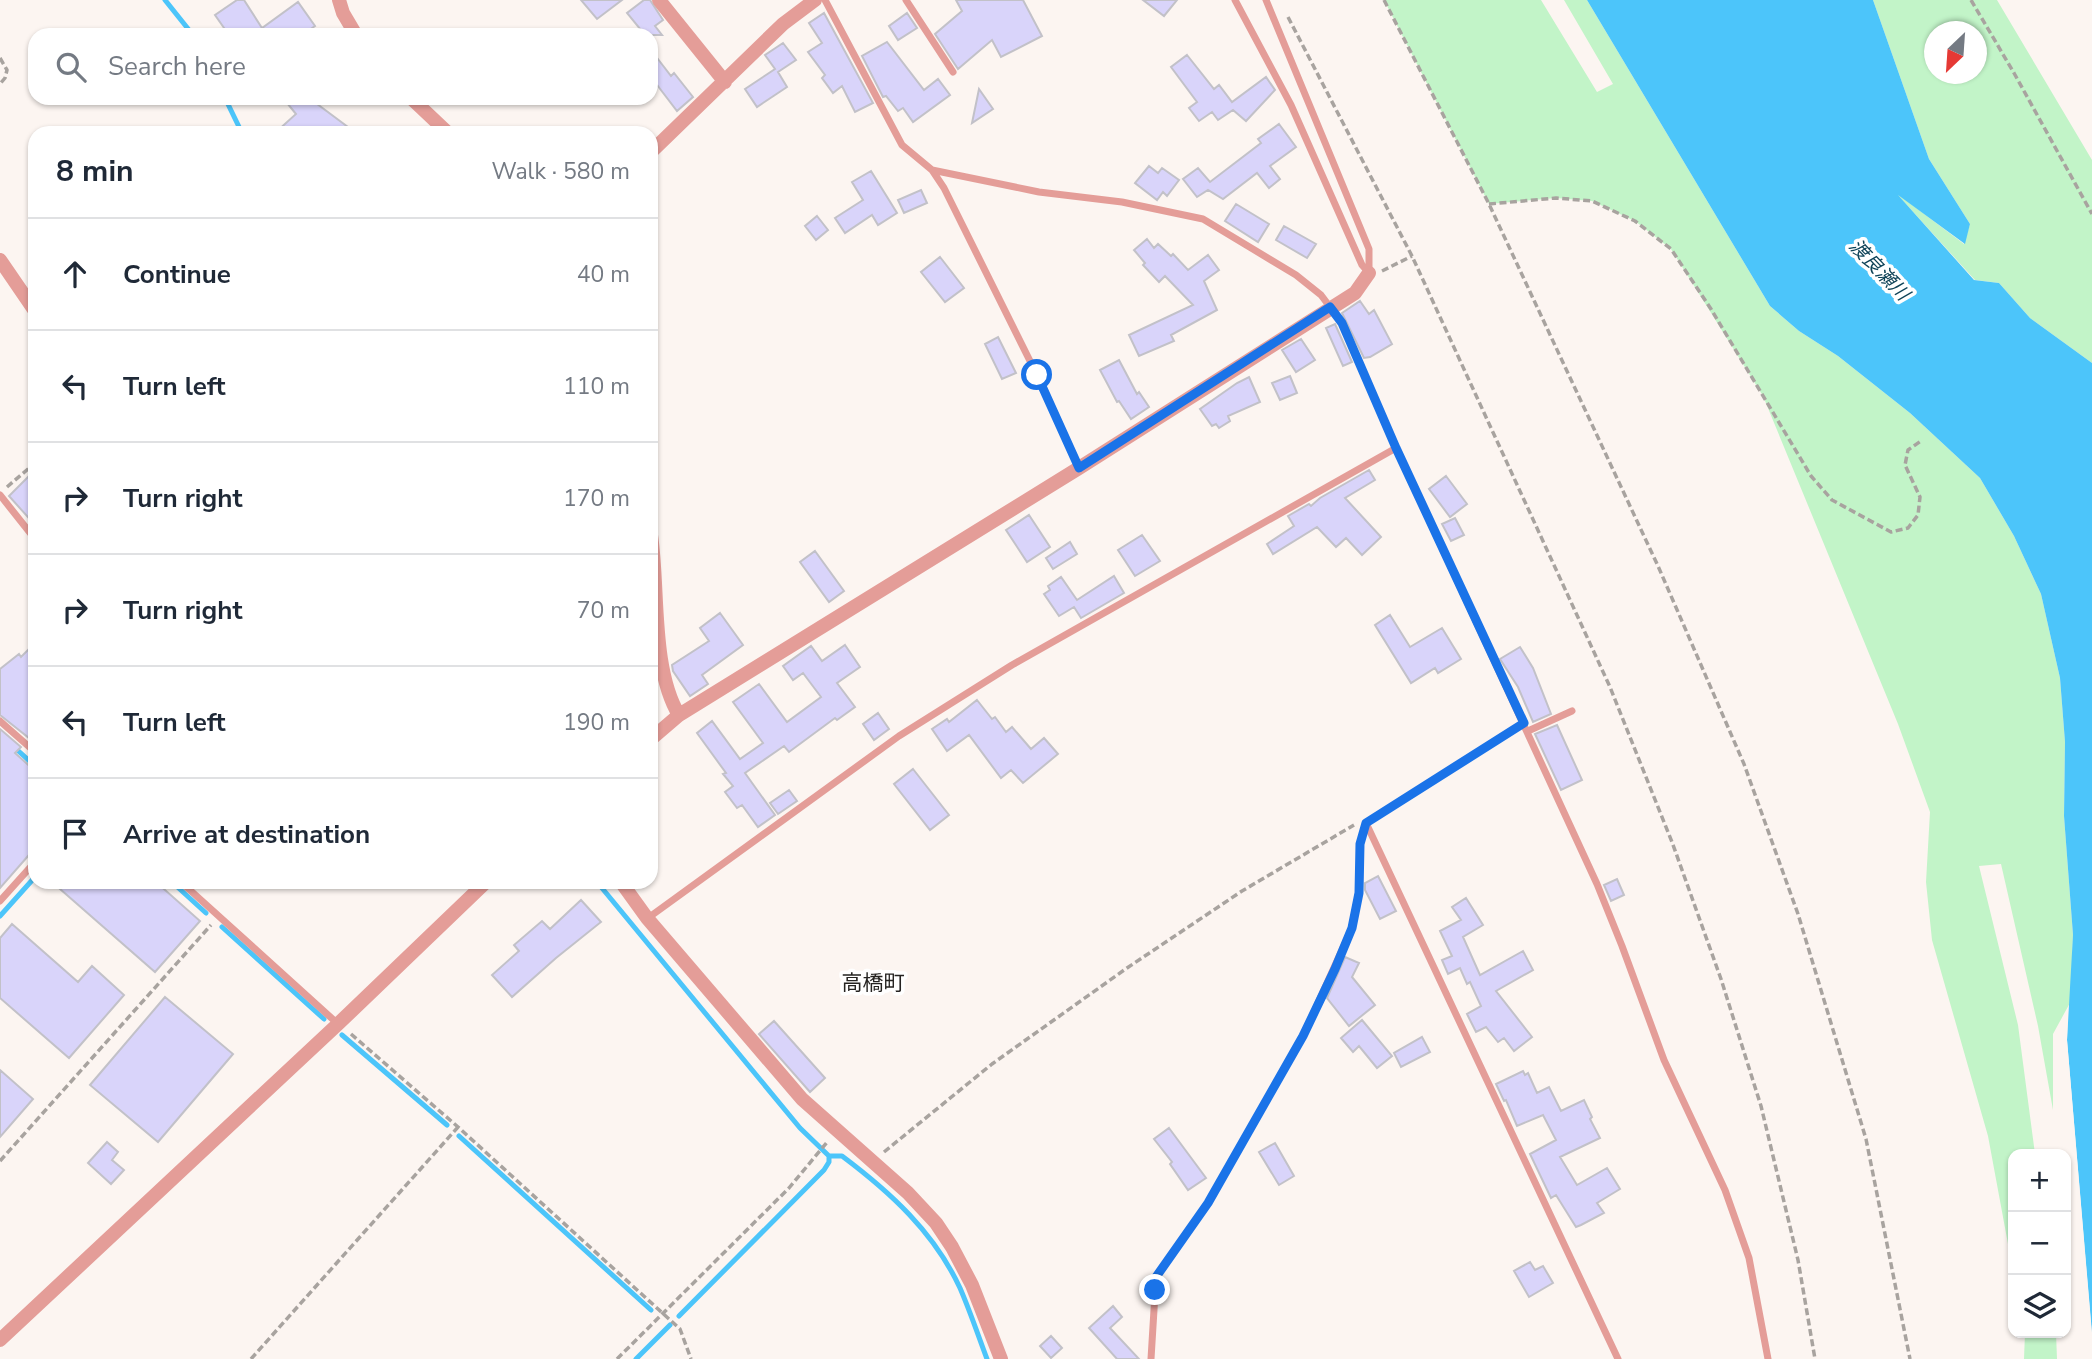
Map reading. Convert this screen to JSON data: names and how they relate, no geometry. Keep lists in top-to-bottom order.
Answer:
{
  "districts": ["高橋町"],
  "water": ["渡良瀬川"],
  "north": "bottom left",
  "page": {
    "search": "Search here",
    "heading": ["8 min", "Walk · 580 m"],
    "list": [
      ["Continue", "40 m"],
      ["Turn left", "110 m"],
      ["Turn right", "170 m"],
      ["Turn right", "70 m"],
      ["Turn left", "190 m"],
      "Arrive at destination"
    ],
    "map_buttons": ["+", "−"]
  }
}
